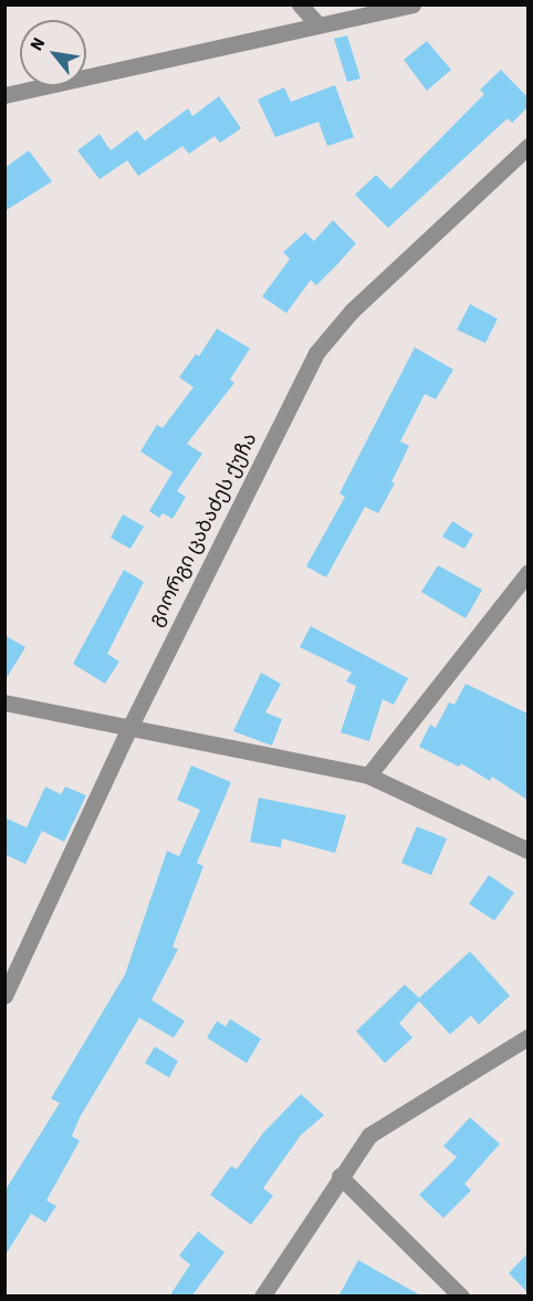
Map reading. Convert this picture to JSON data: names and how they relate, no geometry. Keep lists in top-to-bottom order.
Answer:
{
  "streets": {
    "street": ["გიორგი ცაბაძეს ქუჩა"]
  },
  "north": "top left"
}
